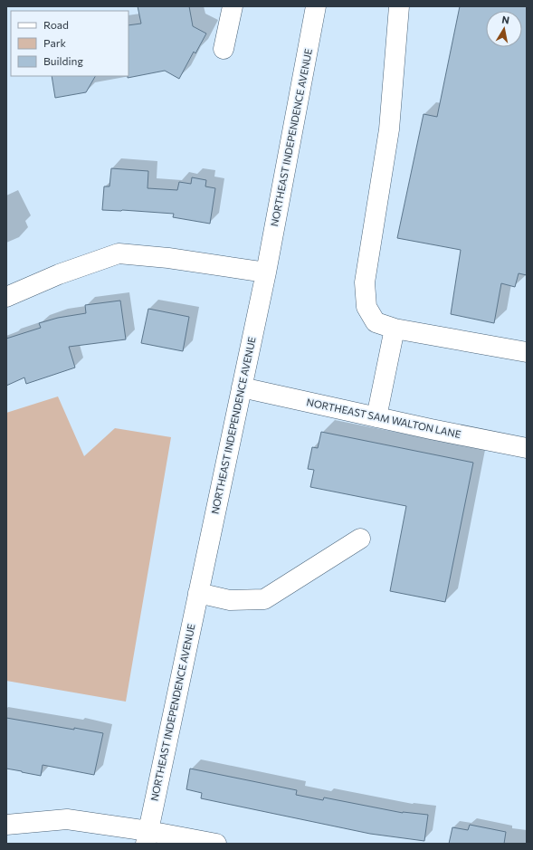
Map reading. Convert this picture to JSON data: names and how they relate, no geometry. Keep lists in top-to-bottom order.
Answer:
{
  "streets": {
    "street": ["NORTHEAST INDEPENDENCE AVENUE", "NORTHEAST SAM WALTON LANE"]
  },
  "crossings": [
    ["NORTHEAST INDEPENDENCE AVENUE", "NORTHEAST SAM WALTON LANE"]
  ],
  "legend": ["Road", "Park", "Building"],
  "north": "top"
}
